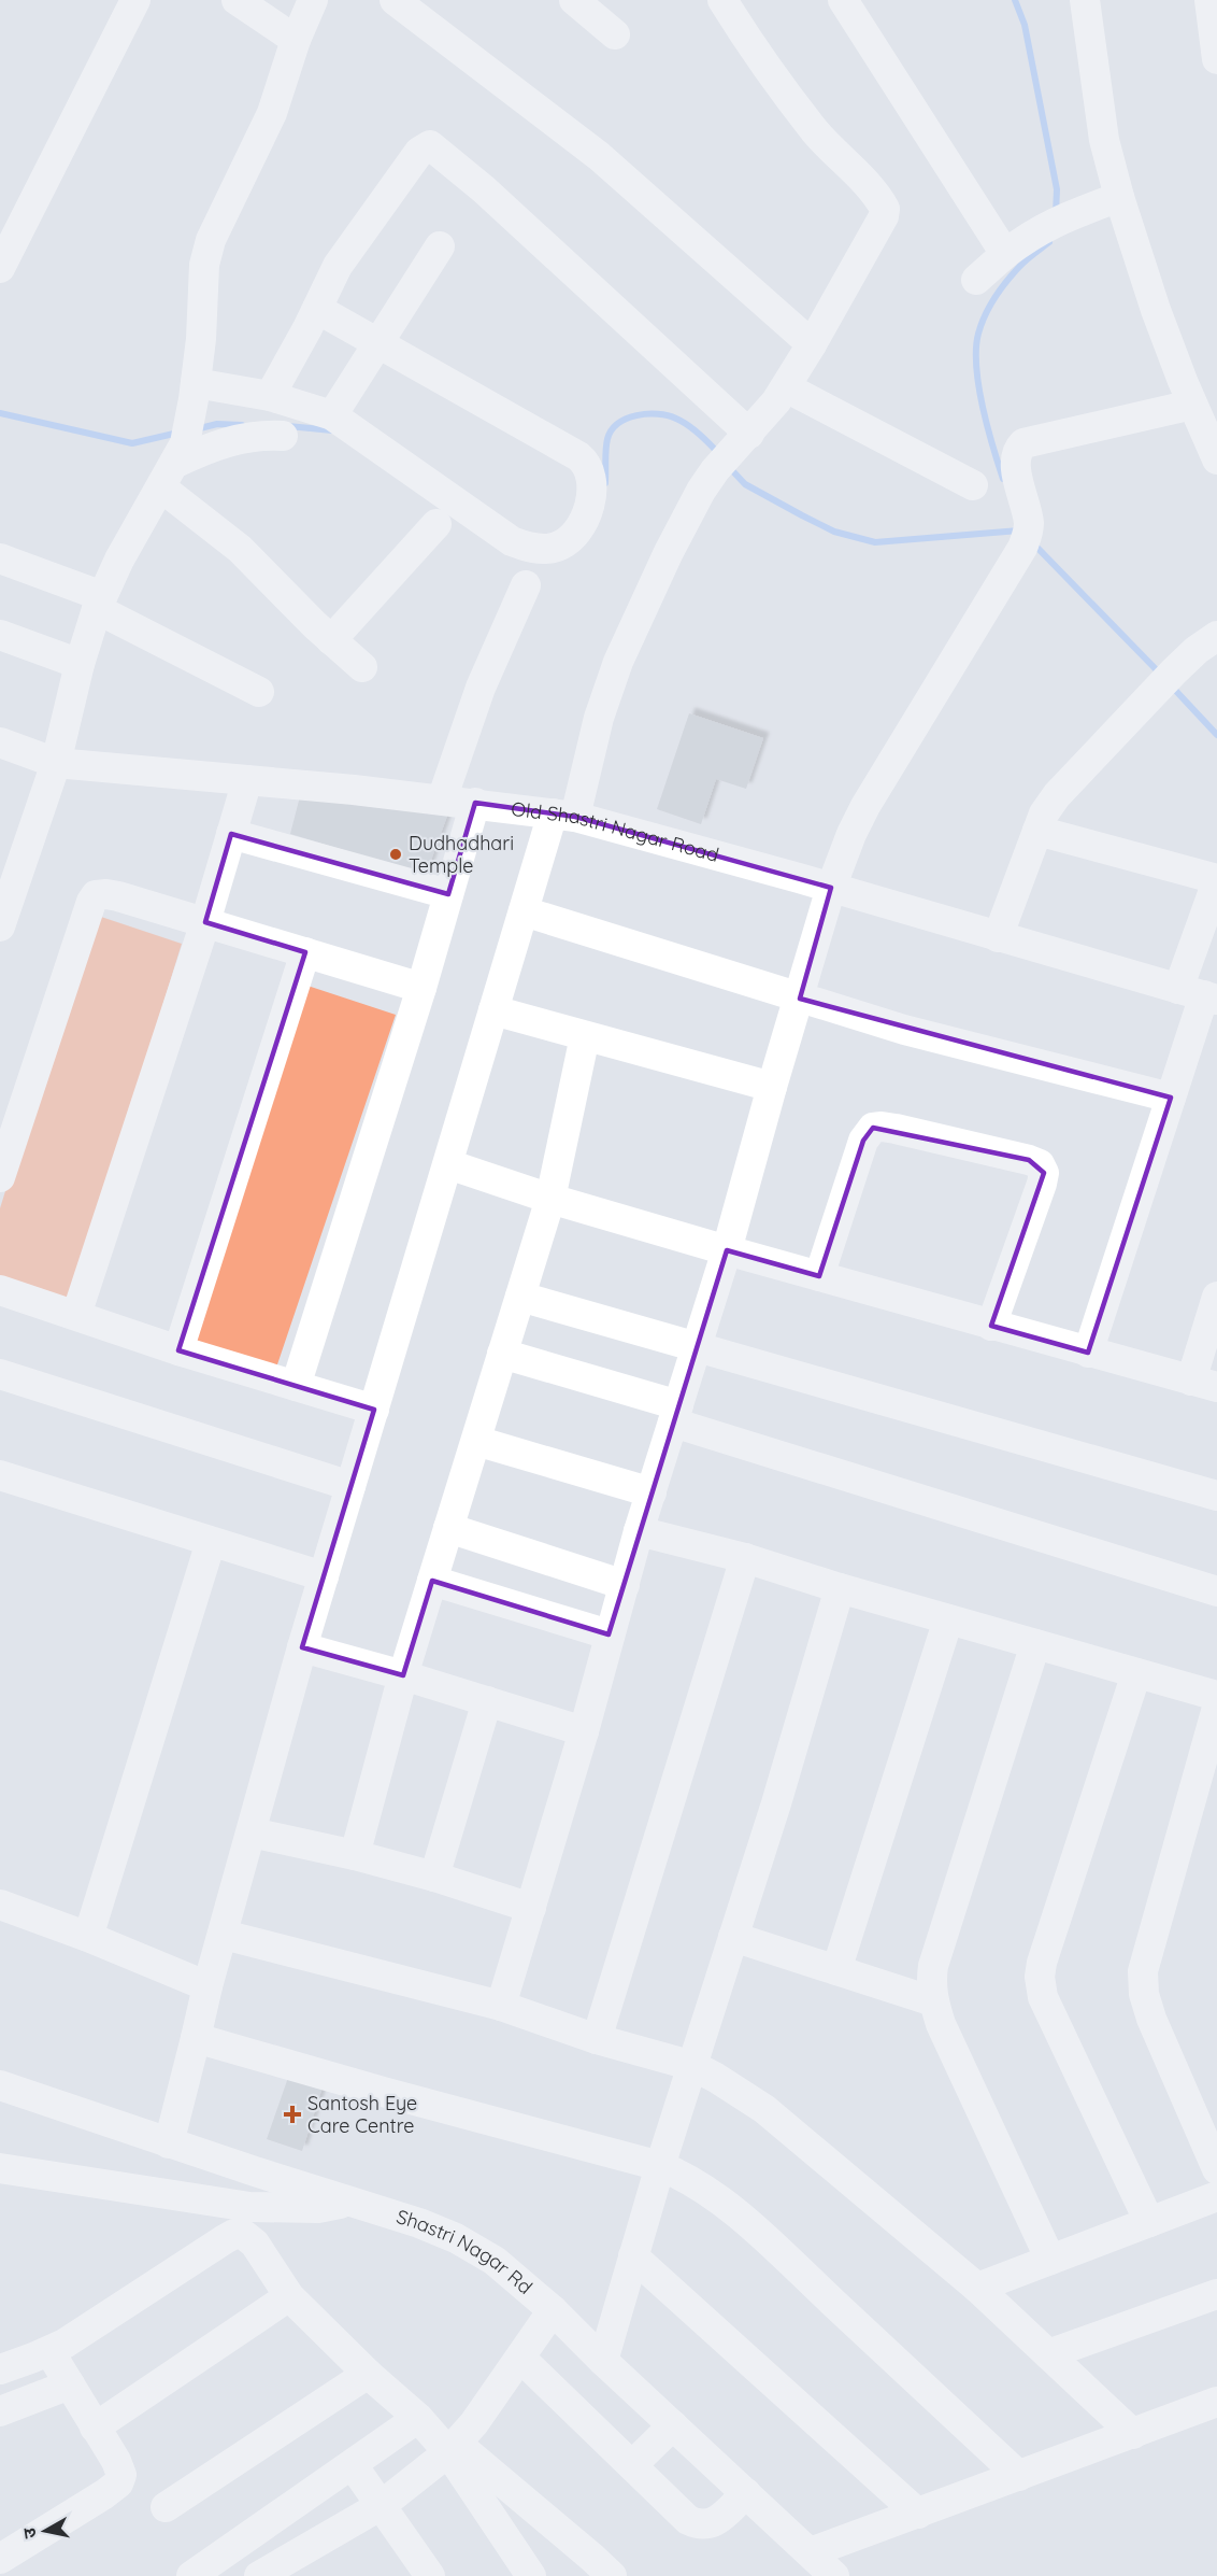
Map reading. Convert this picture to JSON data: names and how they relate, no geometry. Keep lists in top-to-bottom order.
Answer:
{
  "streets": {
    "street": ["Old Shastri Nagar Road", "Shastri Nagar Rd"]
  },
  "places": {
    "other": ["Dudhadhari Temple"],
    "health": ["Santosh Eye Care Centre"]
  },
  "north": "left"
}
